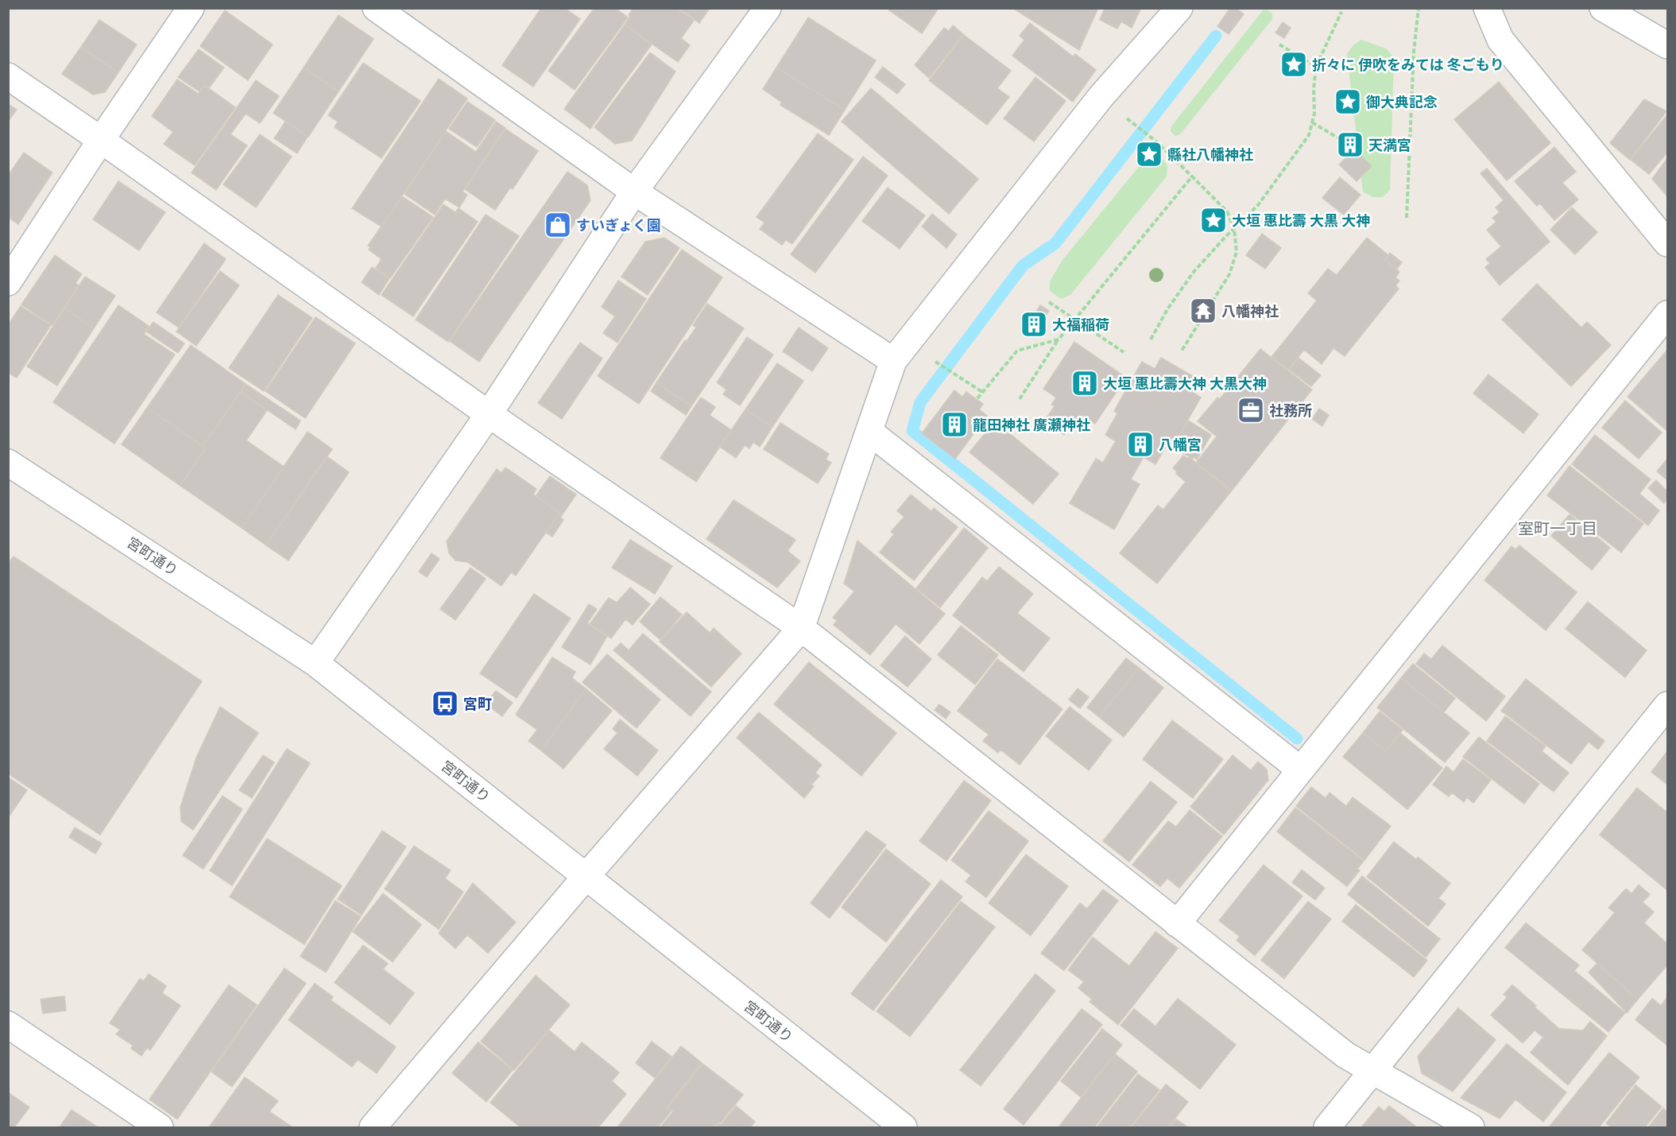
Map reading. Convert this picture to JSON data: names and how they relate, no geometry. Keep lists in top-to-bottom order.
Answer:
{
  "streets": {
    "street": ["宮町通り"]
  },
  "districts": ["室町一丁目"],
  "places": {
    "place": [
      "折々に 伊吹をみては 冬ごもり",
      "御大典記念",
      "縣社八幡神社",
      "大垣 惠比壽 大黒 大神"
    ],
    "building": [
      "天満宮",
      "大福稲荷",
      "大垣 惠比壽大神 大黒大神",
      "龍田神社 廣瀬神社",
      "八幡宮"
    ],
    "shop": ["すいぎょく園"],
    "temple": ["八幡神社"],
    "office": ["社務所"],
    "bus stop": ["宮町"]
  }
}
